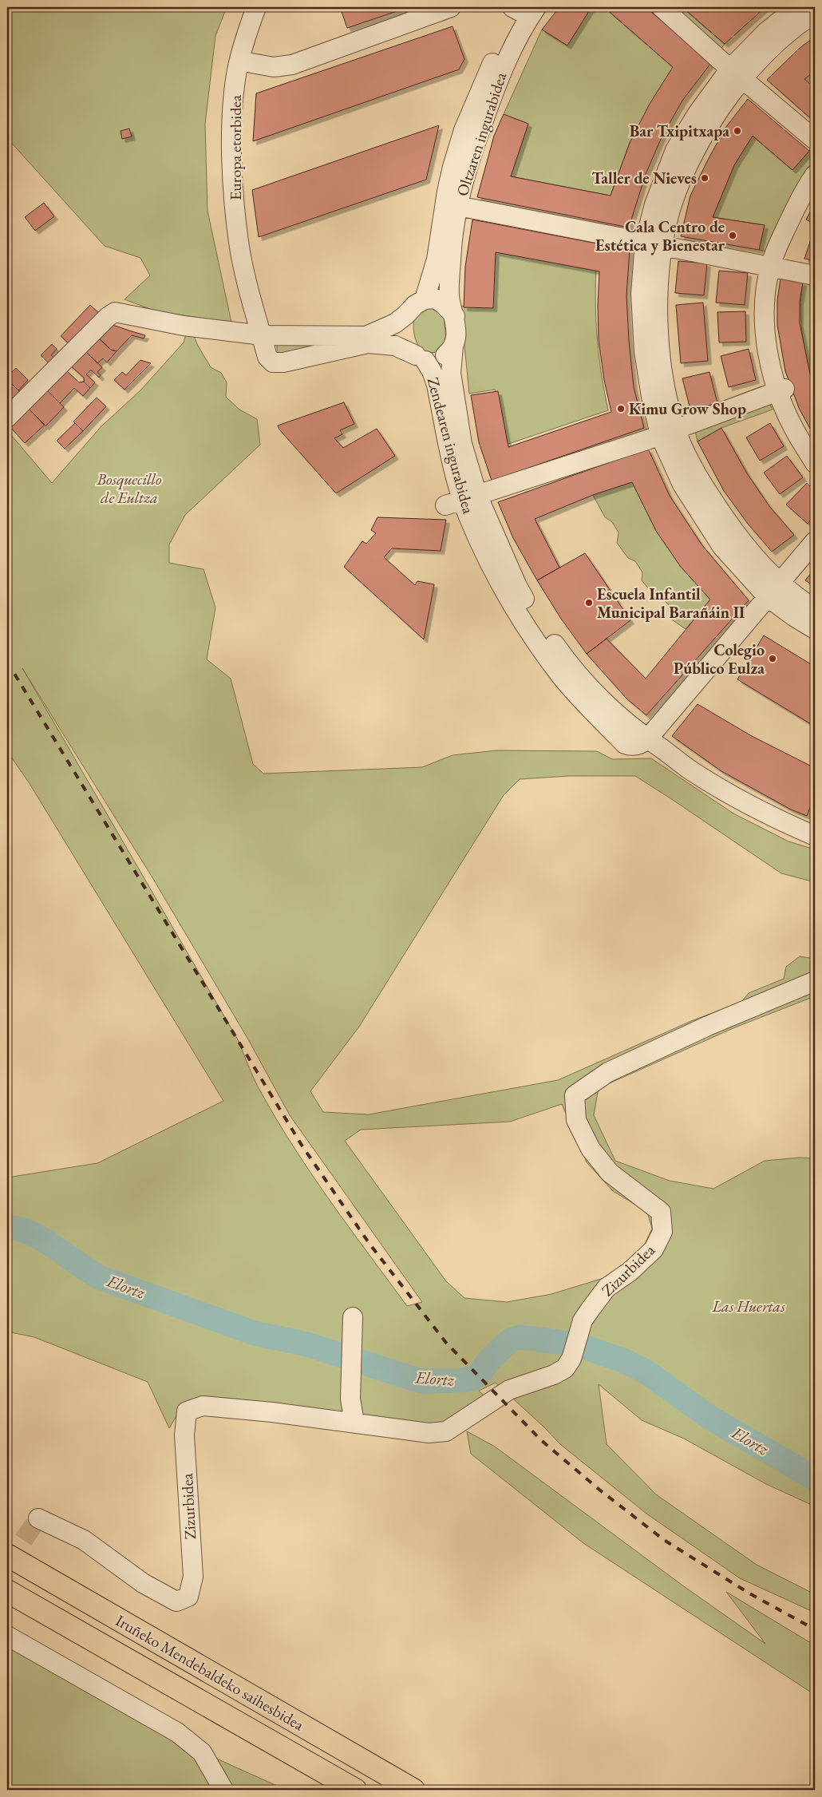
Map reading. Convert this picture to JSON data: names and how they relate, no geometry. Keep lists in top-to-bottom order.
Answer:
{
  "streets": {
    "highway": ["Iruñeko Mendebaldeko saihesbidea"],
    "street": [
      "Oltzaren ingurabidea",
      "Europa etorbidea",
      "Zendearen ingurabidea",
      "Zizurbidea"
    ]
  },
  "crossings": [
    ["Oltzaren ingurabidea", "Europa etorbidea"],
    ["Oltzaren ingurabidea", "Zendearen ingurabidea"],
    ["Europa etorbidea", "Zendearen ingurabidea"]
  ],
  "water": ["Elortz"],
  "parks": ["Bosquecillo de Eultza", "Las Huertas"],
  "places": [
    "Bar Txipitxapa",
    "Taller de Nieves",
    "Cala Centro de Estética y Bienestar",
    "Kimu Grow Shop",
    "Escuela Infantil Municipal Barañáin II",
    "Colegio Público Eulza"
  ]
}
